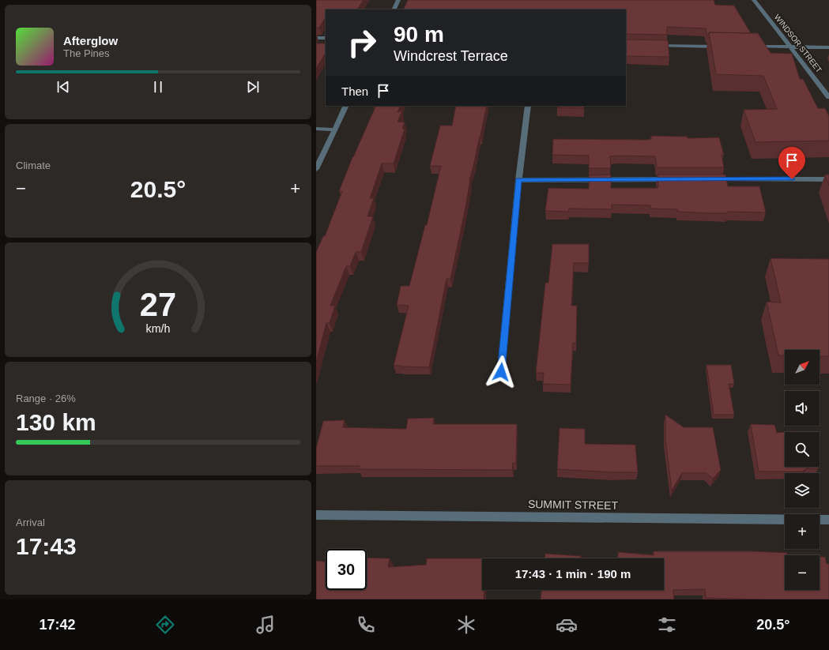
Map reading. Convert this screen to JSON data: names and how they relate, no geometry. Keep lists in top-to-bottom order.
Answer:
{
  "streets": {
    "street": ["WINDSOR STREET", "SUMMIT STREET"]
  },
  "north": "top right",
  "page": {
    "turn": ["90 m", "Windcrest Terrace"],
    "song": ["Afterglow", "The Pines"],
    "then": "Then",
    "tile": [
      "Climate",
      ["Range · 26%", "130 km"],
      ["Arrival", "17:43"]
    ],
    "heat": ["−", "20.5°", "+"],
    "map_buttons": ["+", "−"],
    "limit": "30",
    "trip": "17:43 · 1 min · 190 m",
    "tabs": ["17:42", "20.5°"],
    "gauge": ["27", "km/h"]
  }
}
